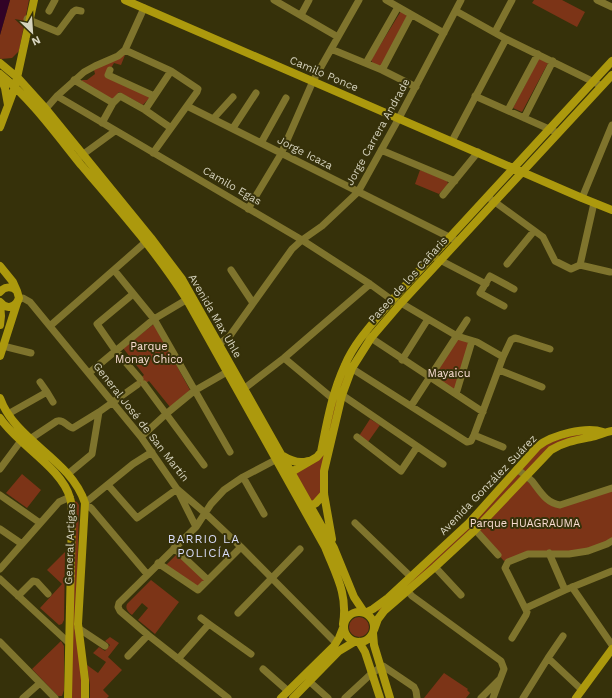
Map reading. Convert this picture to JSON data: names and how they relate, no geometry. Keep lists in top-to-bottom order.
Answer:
{
  "streets": {
    "main road": [
      "Camilo Ponce",
      "Paseo de los Cañaris",
      "Avenida Max Uhle",
      "Avenida González Suárez",
      "General Artigas"
    ],
    "street": [
      "Jorge Carrera Andrade",
      "Jorge Icaza",
      "Camilo Egas",
      "General José de San Martín"
    ]
  },
  "crossings": [
    ["Camilo Ponce", "Jorge Carrera Andrade"],
    ["Camilo Ponce", "Paseo de los Cañaris"],
    ["Jorge Carrera Andrade", "Jorge Icaza"],
    ["Jorge Carrera Andrade", "Camilo Egas"],
    ["Jorge Carrera Andrade", "Avenida Max Uhle"],
    ["Jorge Icaza", "Paseo de los Cañaris"],
    ["Camilo Egas", "Paseo de los Cañaris"],
    ["Paseo de los Cañaris", "Avenida Max Uhle"],
    ["Avenida Max Uhle", "Avenida González Suárez"]
  ],
  "districts": ["BARRIO LA POLICÍA"],
  "parks": ["Parque Monay Chico", "Mayaicu", "Parque HUAGRAUMA"],
  "north": "bottom right"
}
